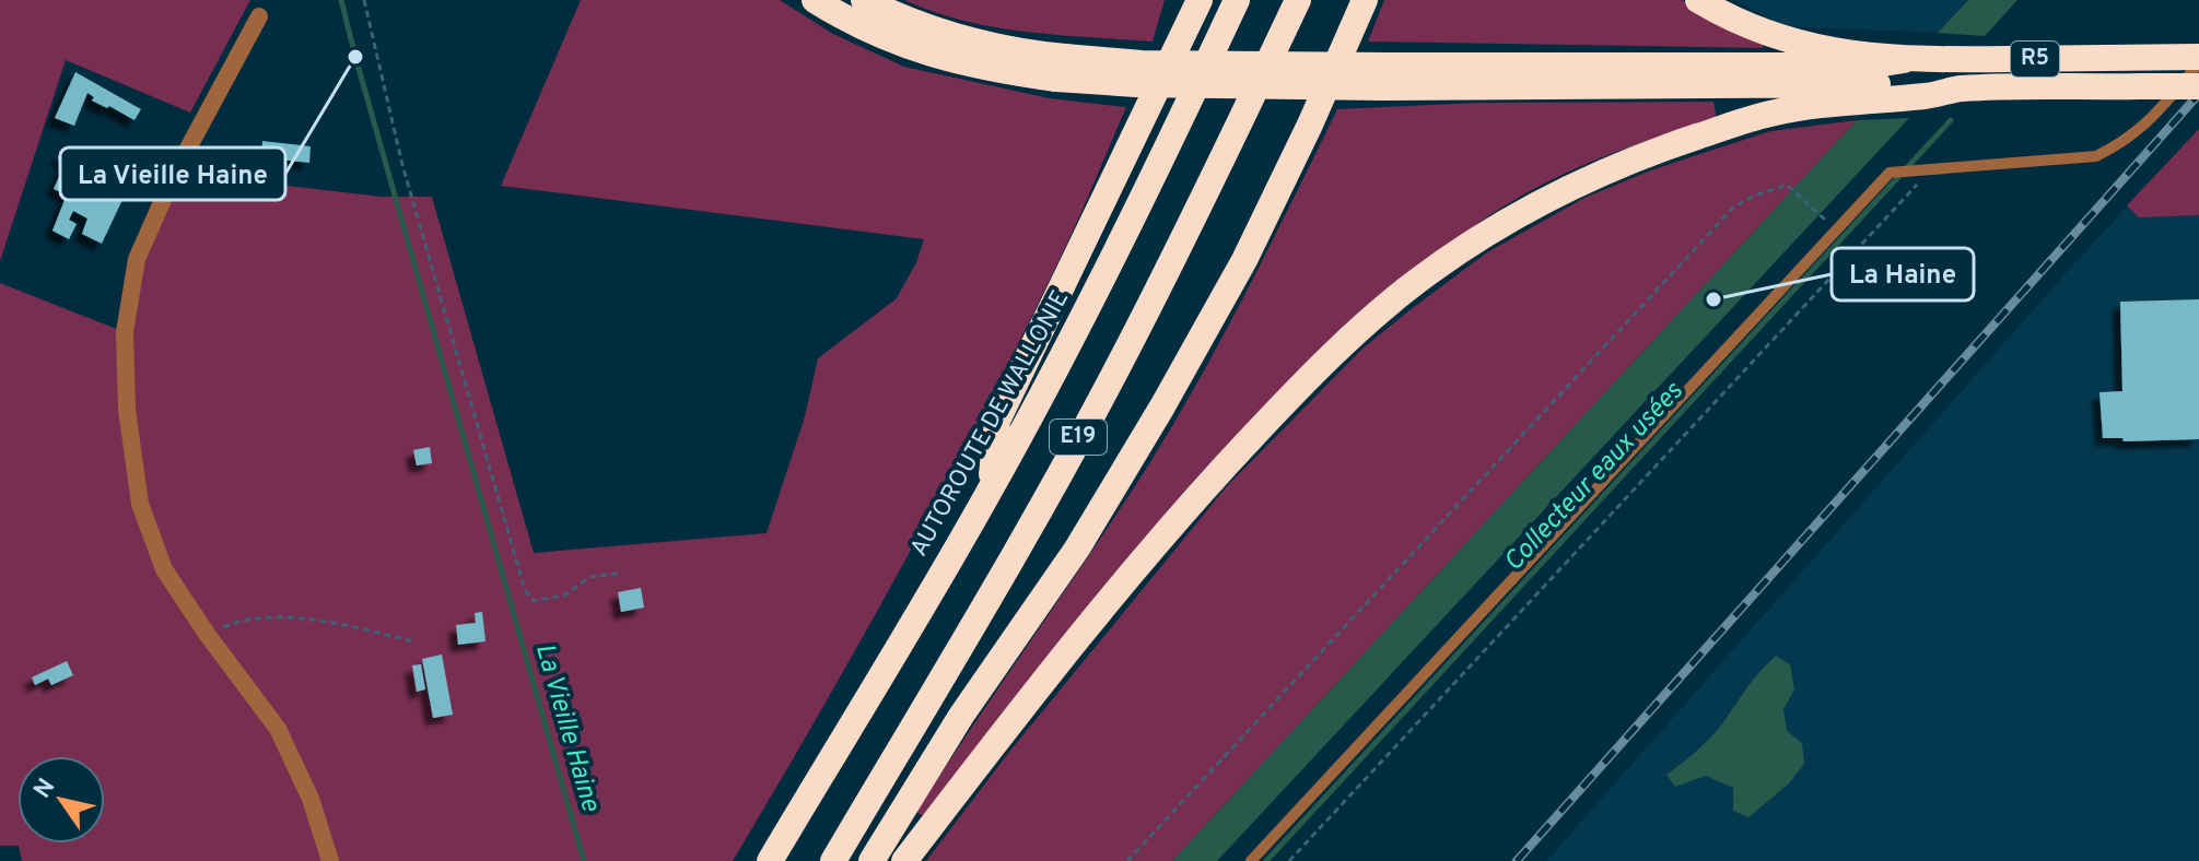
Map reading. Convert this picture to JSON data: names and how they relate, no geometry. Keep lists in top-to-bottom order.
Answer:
{
  "streets": {
    "highway": ["R5", "AUTOROUTE DE WALLONIE", "E19"]
  },
  "water": ["Collecteur eaux usées", "La Vieille Haine"],
  "places": ["La Vieille Haine", "La Haine"],
  "north": "top left"
}
